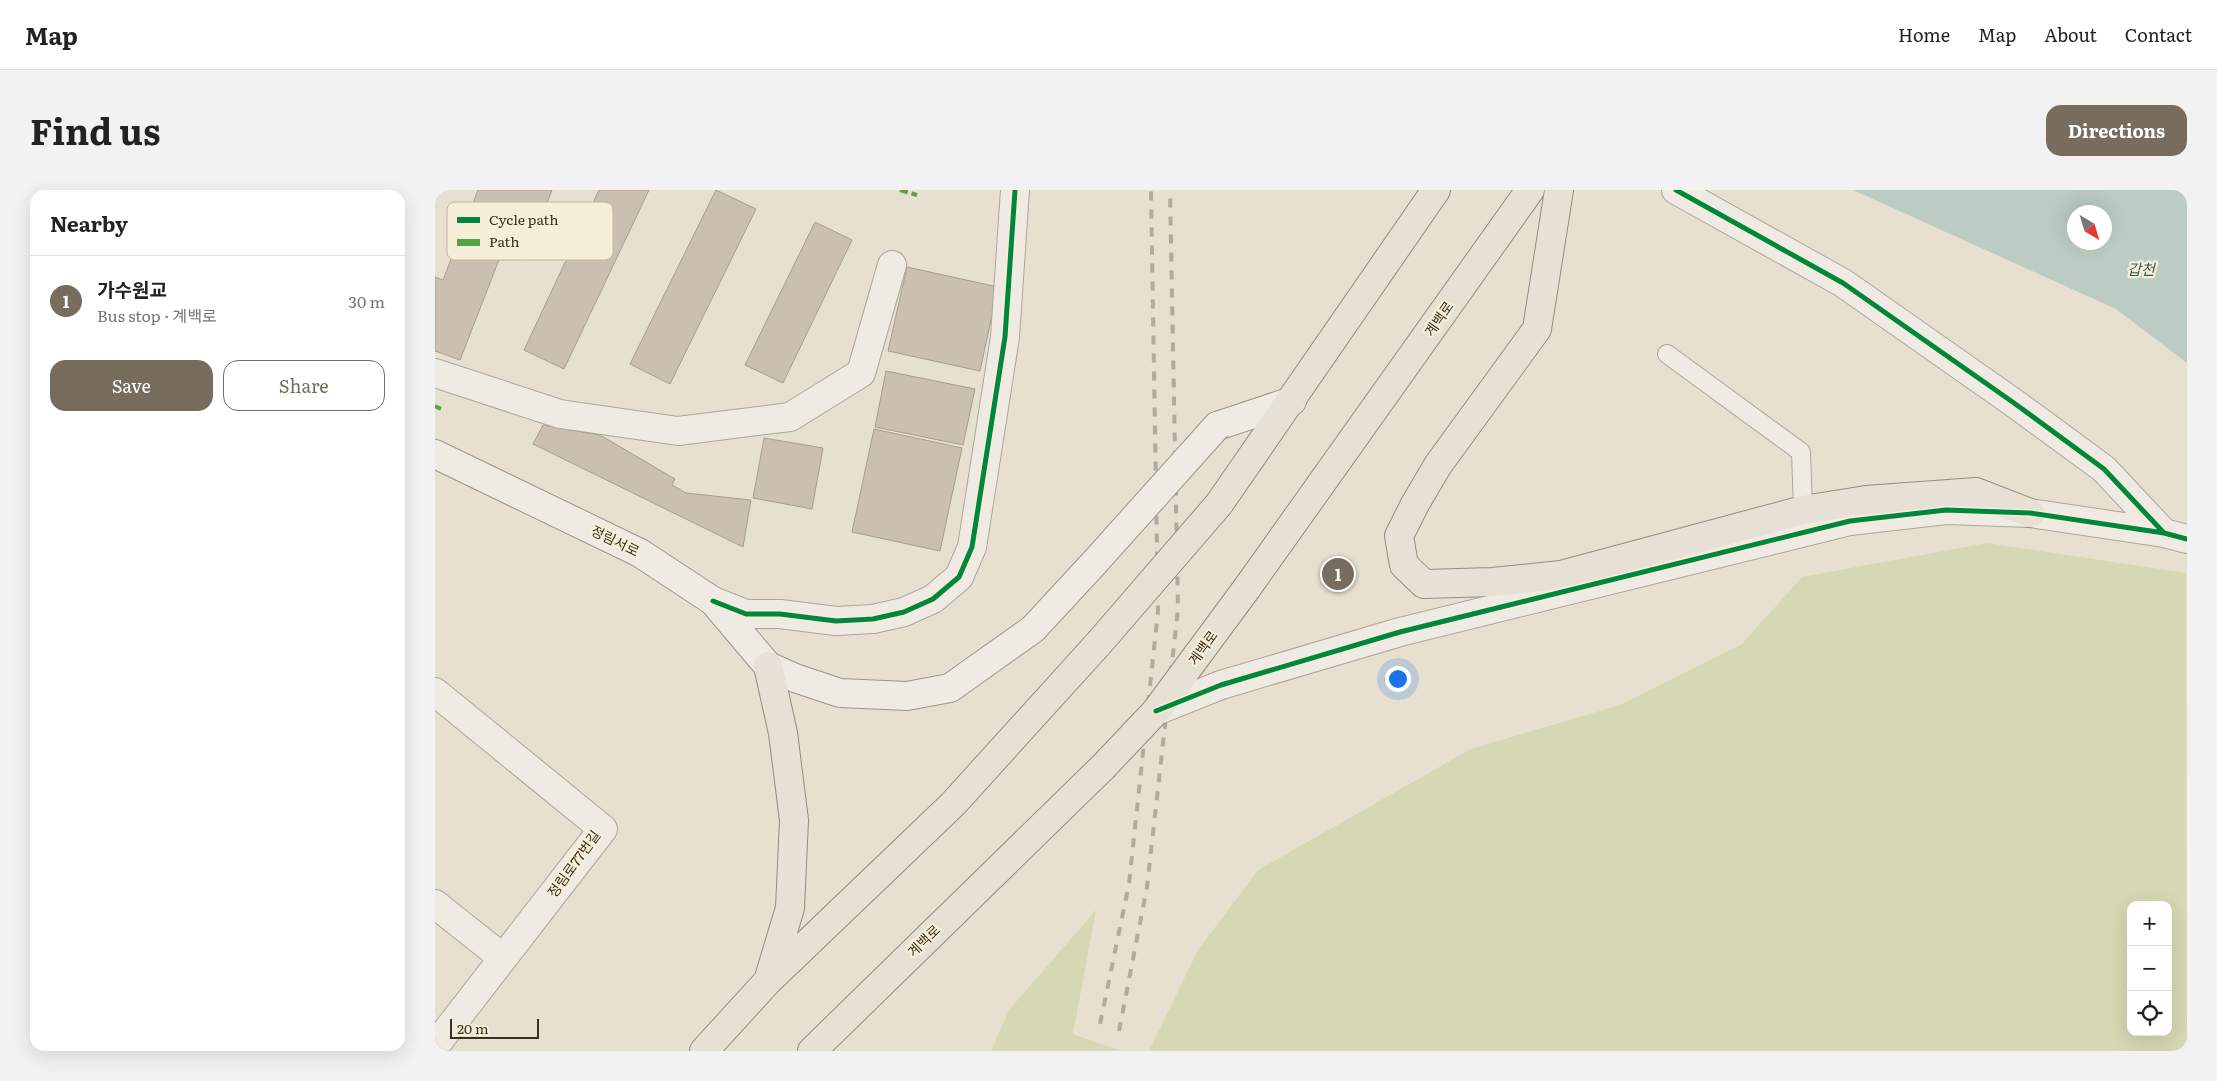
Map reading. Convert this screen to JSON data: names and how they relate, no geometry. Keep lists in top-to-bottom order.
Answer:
{
  "streets": {
    "main road": ["계백로"],
    "street": ["정림서로", "정림로77번길"]
  },
  "water": ["갑천"],
  "legend": ["Cycle path", "Path"],
  "scale_bar": "20 m",
  "north": "bottom right",
  "page": {
    "header": "Map",
    "nav": [
      "Home",
      "Map",
      "About",
      "Contact"
    ],
    "title": "Find us",
    "buttons": [
      "Directions",
      ["Save", "Share"]
    ],
    "heading": "Nearby",
    "list": [
      {
        "mark": "1",
        "name": "가수원교",
        "note": "Bus stop · 계백로",
        "value": "30 m"
      }
    ],
    "pins": "1",
    "map_buttons": ["+", "−"],
    "scale": "20 m"
  }
}
